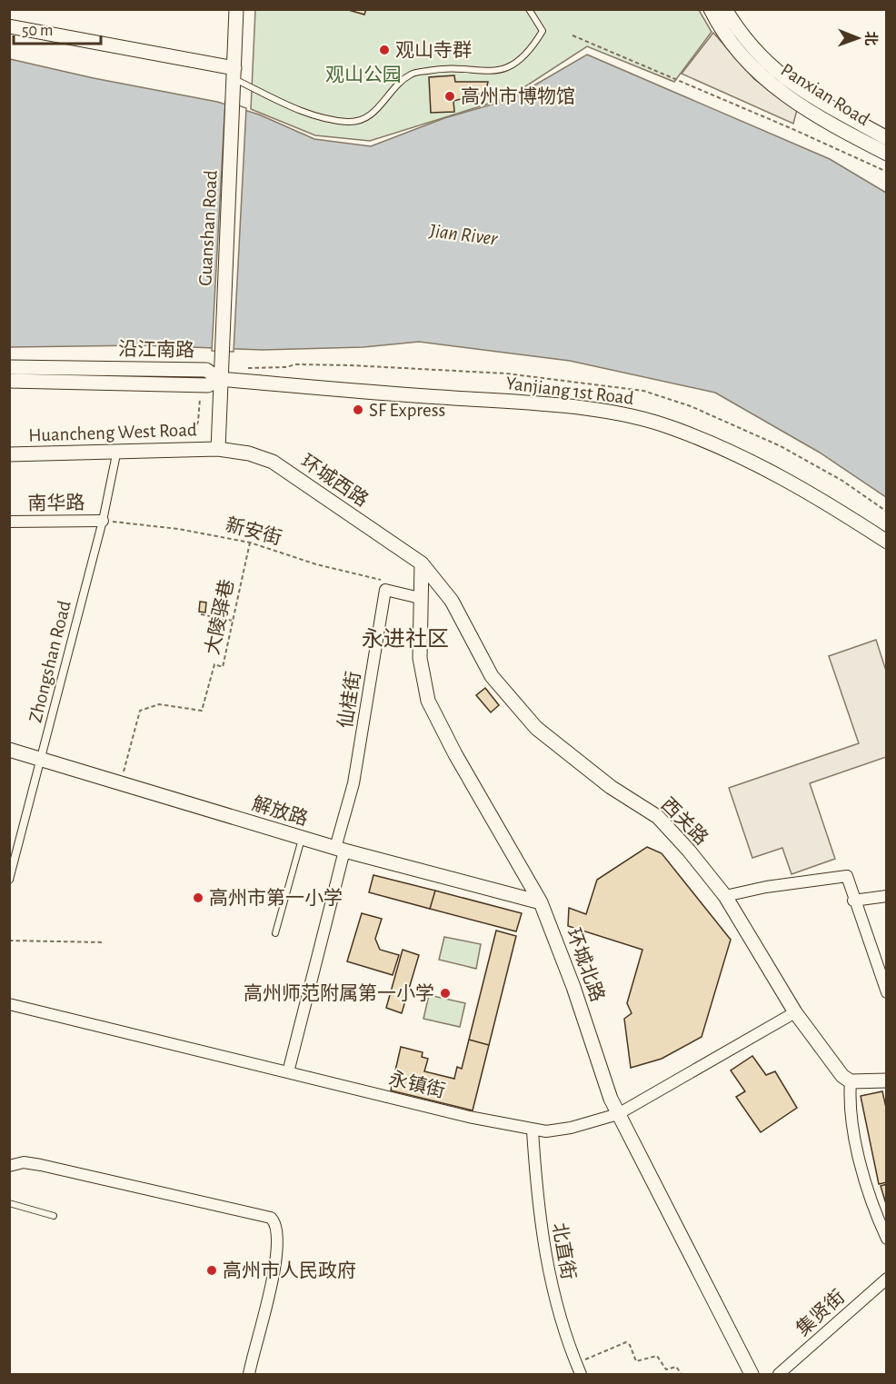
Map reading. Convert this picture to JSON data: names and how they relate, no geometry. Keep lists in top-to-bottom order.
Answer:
{
  "streets": {
    "street": [
      "Panxian Road",
      "Guanshan Road",
      "沿江南路",
      "Yanjiang 1st Road",
      "Huancheng West Road",
      "环城西路",
      "南华路",
      "Zhongshan Road",
      "仙桂街",
      "解放路",
      "西关路",
      "环城北路",
      "永镇街",
      "北直街",
      "集贤街"
    ],
    "path": ["新安街", "大陵驿巷"]
  },
  "crossings": [
    ["Guanshan Road", "沿江南路"],
    ["Guanshan Road", "Yanjiang 1st Road"],
    ["Guanshan Road", "Huancheng West Road"],
    ["Guanshan Road", "环城西路"],
    ["沿江南路", "Yanjiang 1st Road"],
    ["Huancheng West Road", "环城西路"],
    ["Huancheng West Road", "Zhongshan Road"],
    ["环城西路", "西关路"],
    ["环城西路", "环城北路"],
    ["南华路", "新安街"],
    ["南华路", "Zhongshan Road"],
    ["新安街", "大陵驿巷"],
    ["新安街", "Zhongshan Road"],
    ["新安街", "仙桂街"],
    ["大陵驿巷", "解放路"],
    ["Zhongshan Road", "解放路"],
    ["仙桂街", "解放路"],
    ["仙桂街", "永镇街"],
    ["解放路", "环城北路"],
    ["西关路", "环城北路"],
    ["西关路", "永镇街"],
    ["环城北路", "永镇街"],
    ["永镇街", "北直街"]
  ],
  "districts": ["永进社区"],
  "water": ["Jian River"],
  "parks": ["观山公园"],
  "places": [
    "观山寺群",
    "高州市博物馆",
    "SF Express",
    "高州市第一小学",
    "高州师范附属第一小学",
    "高州市人民政府"
  ],
  "scale_bar": "50 m",
  "north": "right"
}
